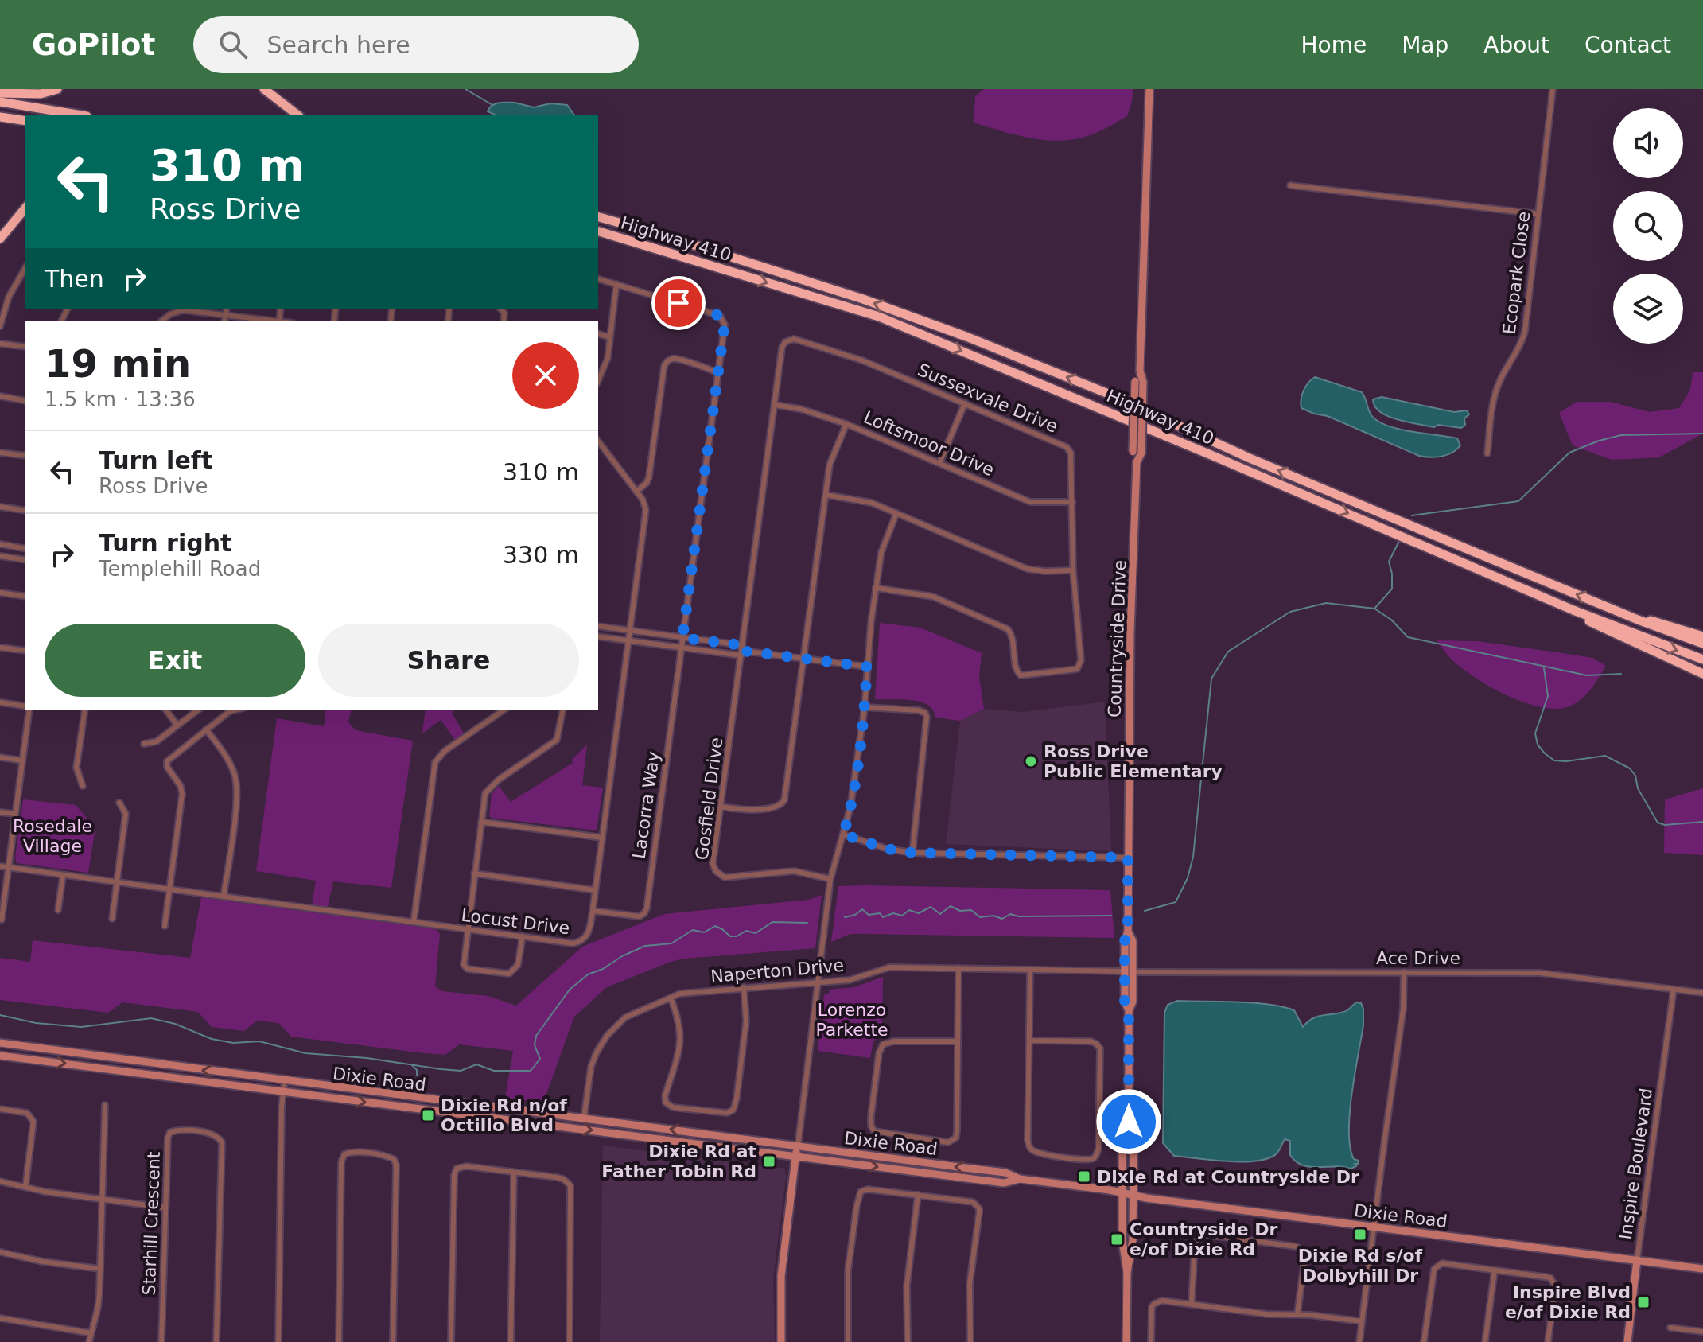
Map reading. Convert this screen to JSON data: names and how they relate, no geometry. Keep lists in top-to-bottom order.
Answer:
{
  "streets": {
    "highway": ["Highway 410"],
    "main road": ["Countryside Drive", "Dixie Road", "Inspire Boulevard"],
    "street": [
      "Ecopark Close",
      "Sussexvale Drive",
      "Loftsmoor Drive",
      "Gosfield Drive",
      "Lacorra Way",
      "Locust Drive",
      "Ace Drive",
      "Naperton Drive",
      "Starhill Crescent"
    ]
  },
  "crossings": [
    ["Sussexvale Drive", "Loftsmoor Drive"],
    ["Sussexvale Drive", "Gosfield Drive"],
    ["Countryside Drive", "Ace Drive"],
    ["Countryside Drive", "Naperton Drive"],
    ["Countryside Drive", "Dixie Road"],
    ["Lacorra Way", "Locust Drive"],
    ["Ace Drive", "Naperton Drive"],
    ["Ace Drive", "Inspire Boulevard"],
    ["Naperton Drive", "Dixie Road"],
    ["Dixie Road", "Inspire Boulevard"]
  ],
  "parks": ["Rosedale Village", "Lorenzo Parkette"],
  "places": {
    "other": ["Ross Drive Public Elementary"],
    "transit": [
      "Dixie Rd n/of Octillo Blvd",
      "Dixie Rd at Father Tobin Rd",
      "Dixie Rd at Countryside Dr",
      "Dixie Rd s/of Dolbyhill Dr",
      "Countryside Dr e/of Dixie Rd",
      "Inspire Blvd e/of Dixie Rd"
    ]
  },
  "page": {
    "header": "GoPilot",
    "search": "Search here",
    "nav": [
      "Home",
      "Map",
      "About",
      "Contact"
    ],
    "turn": ["310 m", "Ross Drive"],
    "then": "Then",
    "heading": ["19 min", "1.5 km · 13:36"],
    "list": [
      {
        "name": "Turn left",
        "note": "Ross Drive",
        "value": "310 m"
      },
      {
        "name": "Turn right",
        "note": "Templehill Road",
        "value": "330 m"
      }
    ],
    "buttons": ["Exit", "Share"]
  }
}
